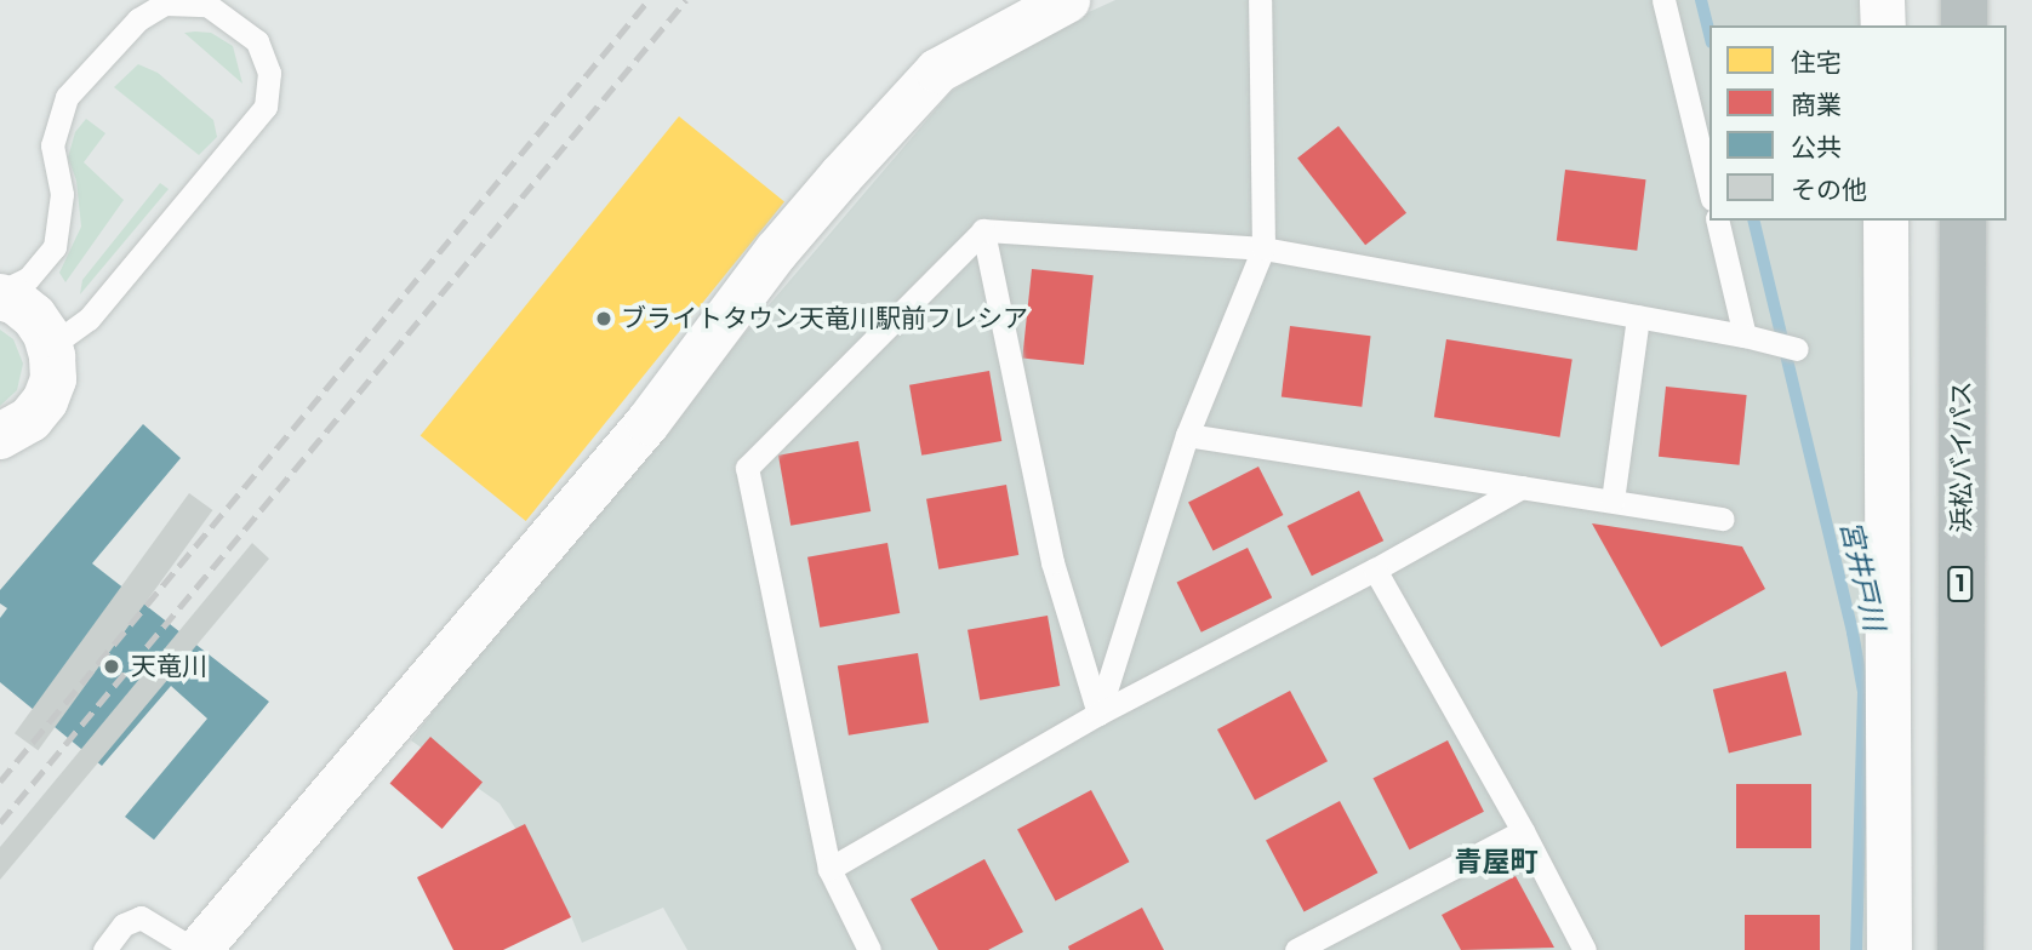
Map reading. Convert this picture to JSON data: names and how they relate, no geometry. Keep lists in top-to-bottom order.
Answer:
{
  "streets": {
    "highway": ["浜松バイパス", "1"]
  },
  "districts": ["青屋町"],
  "water": ["宮井戸川"],
  "places": ["ブライトタウン天竜川駅前フレシア", "天竜川"],
  "legend": [
    "住宅",
    "商業",
    "公共",
    "その他"
  ]
}
